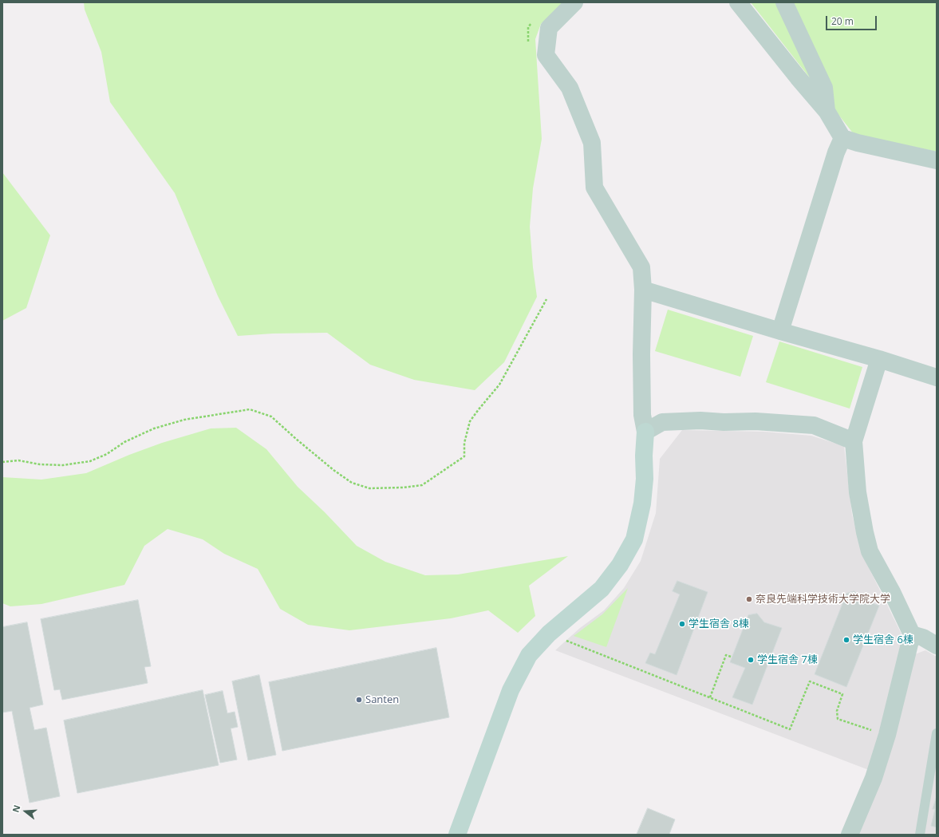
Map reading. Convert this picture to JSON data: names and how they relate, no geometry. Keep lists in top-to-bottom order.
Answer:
{
  "places": [
    "奈良先端科学技術大学院大学",
    "学生宿舎 8棟",
    "学生宿舎 6棟",
    "学生宿舎 7棟",
    "Santen"
  ],
  "scale_bar": "20 m",
  "north": "left"
}
